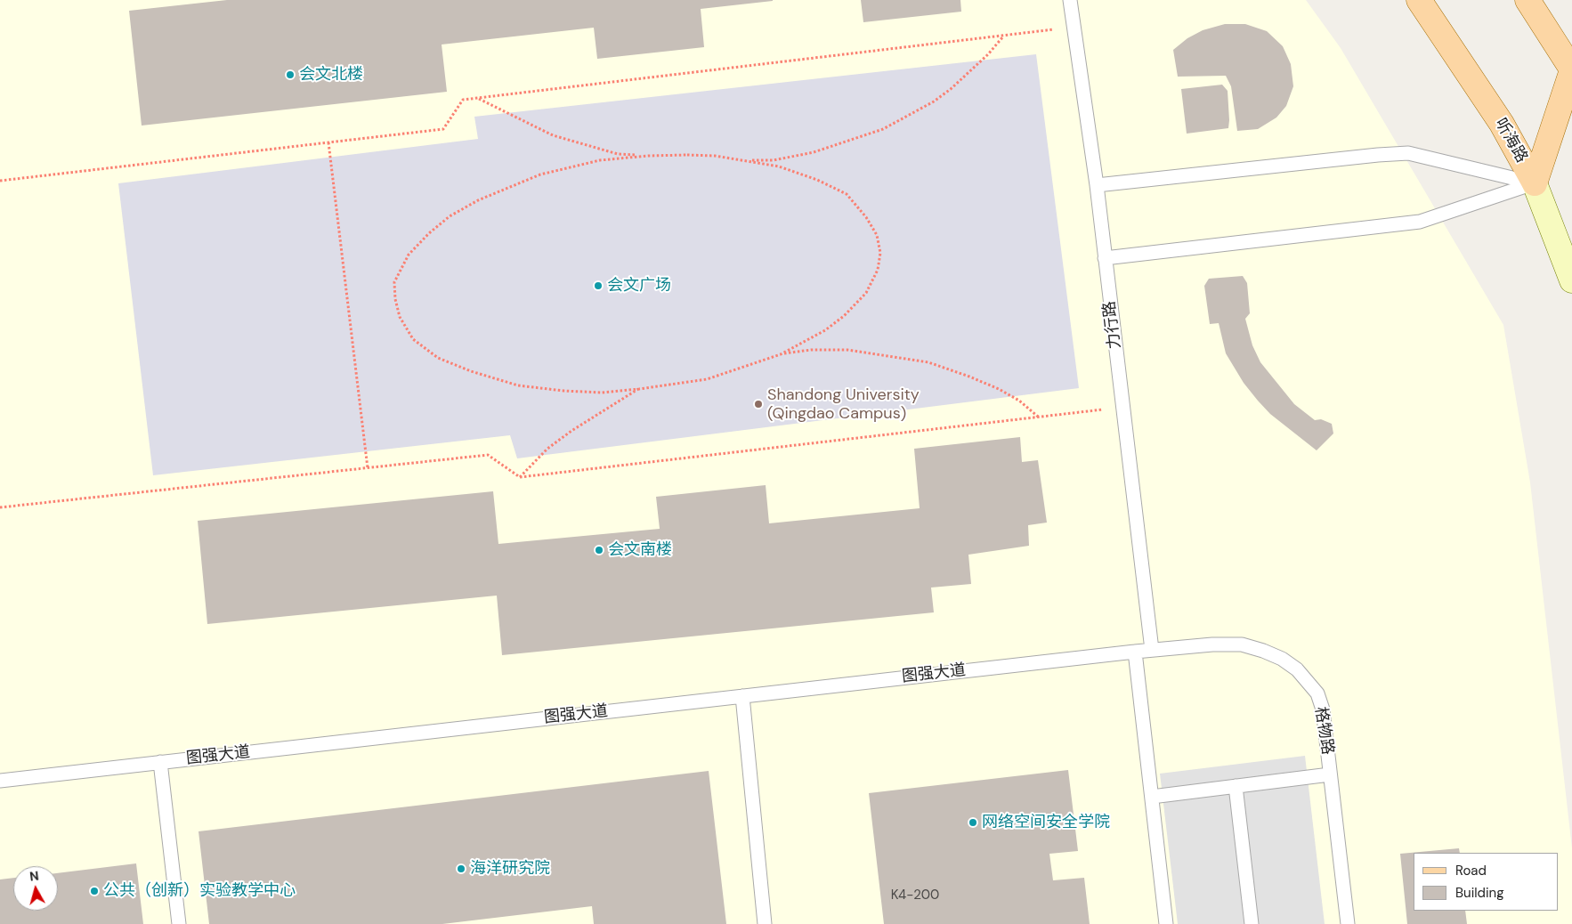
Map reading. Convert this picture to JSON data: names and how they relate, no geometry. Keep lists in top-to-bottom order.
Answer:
{
  "streets": {
    "main road": ["听海路"],
    "lane": ["力行路", "图强大道", "格物路"]
  },
  "crossings": [
    ["力行路", "图强大道"],
    ["力行路", "格物路"],
    ["图强大道", "格物路"]
  ],
  "places": [
    "会文北楼",
    "会文广场",
    "Shandong University (Qingdao Campus)",
    "会文南楼",
    "网络空间安全学院",
    "海洋研究院",
    "公共（创新）实验教学中心"
  ],
  "house_numbers": ["K4-200"],
  "legend": ["Road", "Building"],
  "north": "top"
}
